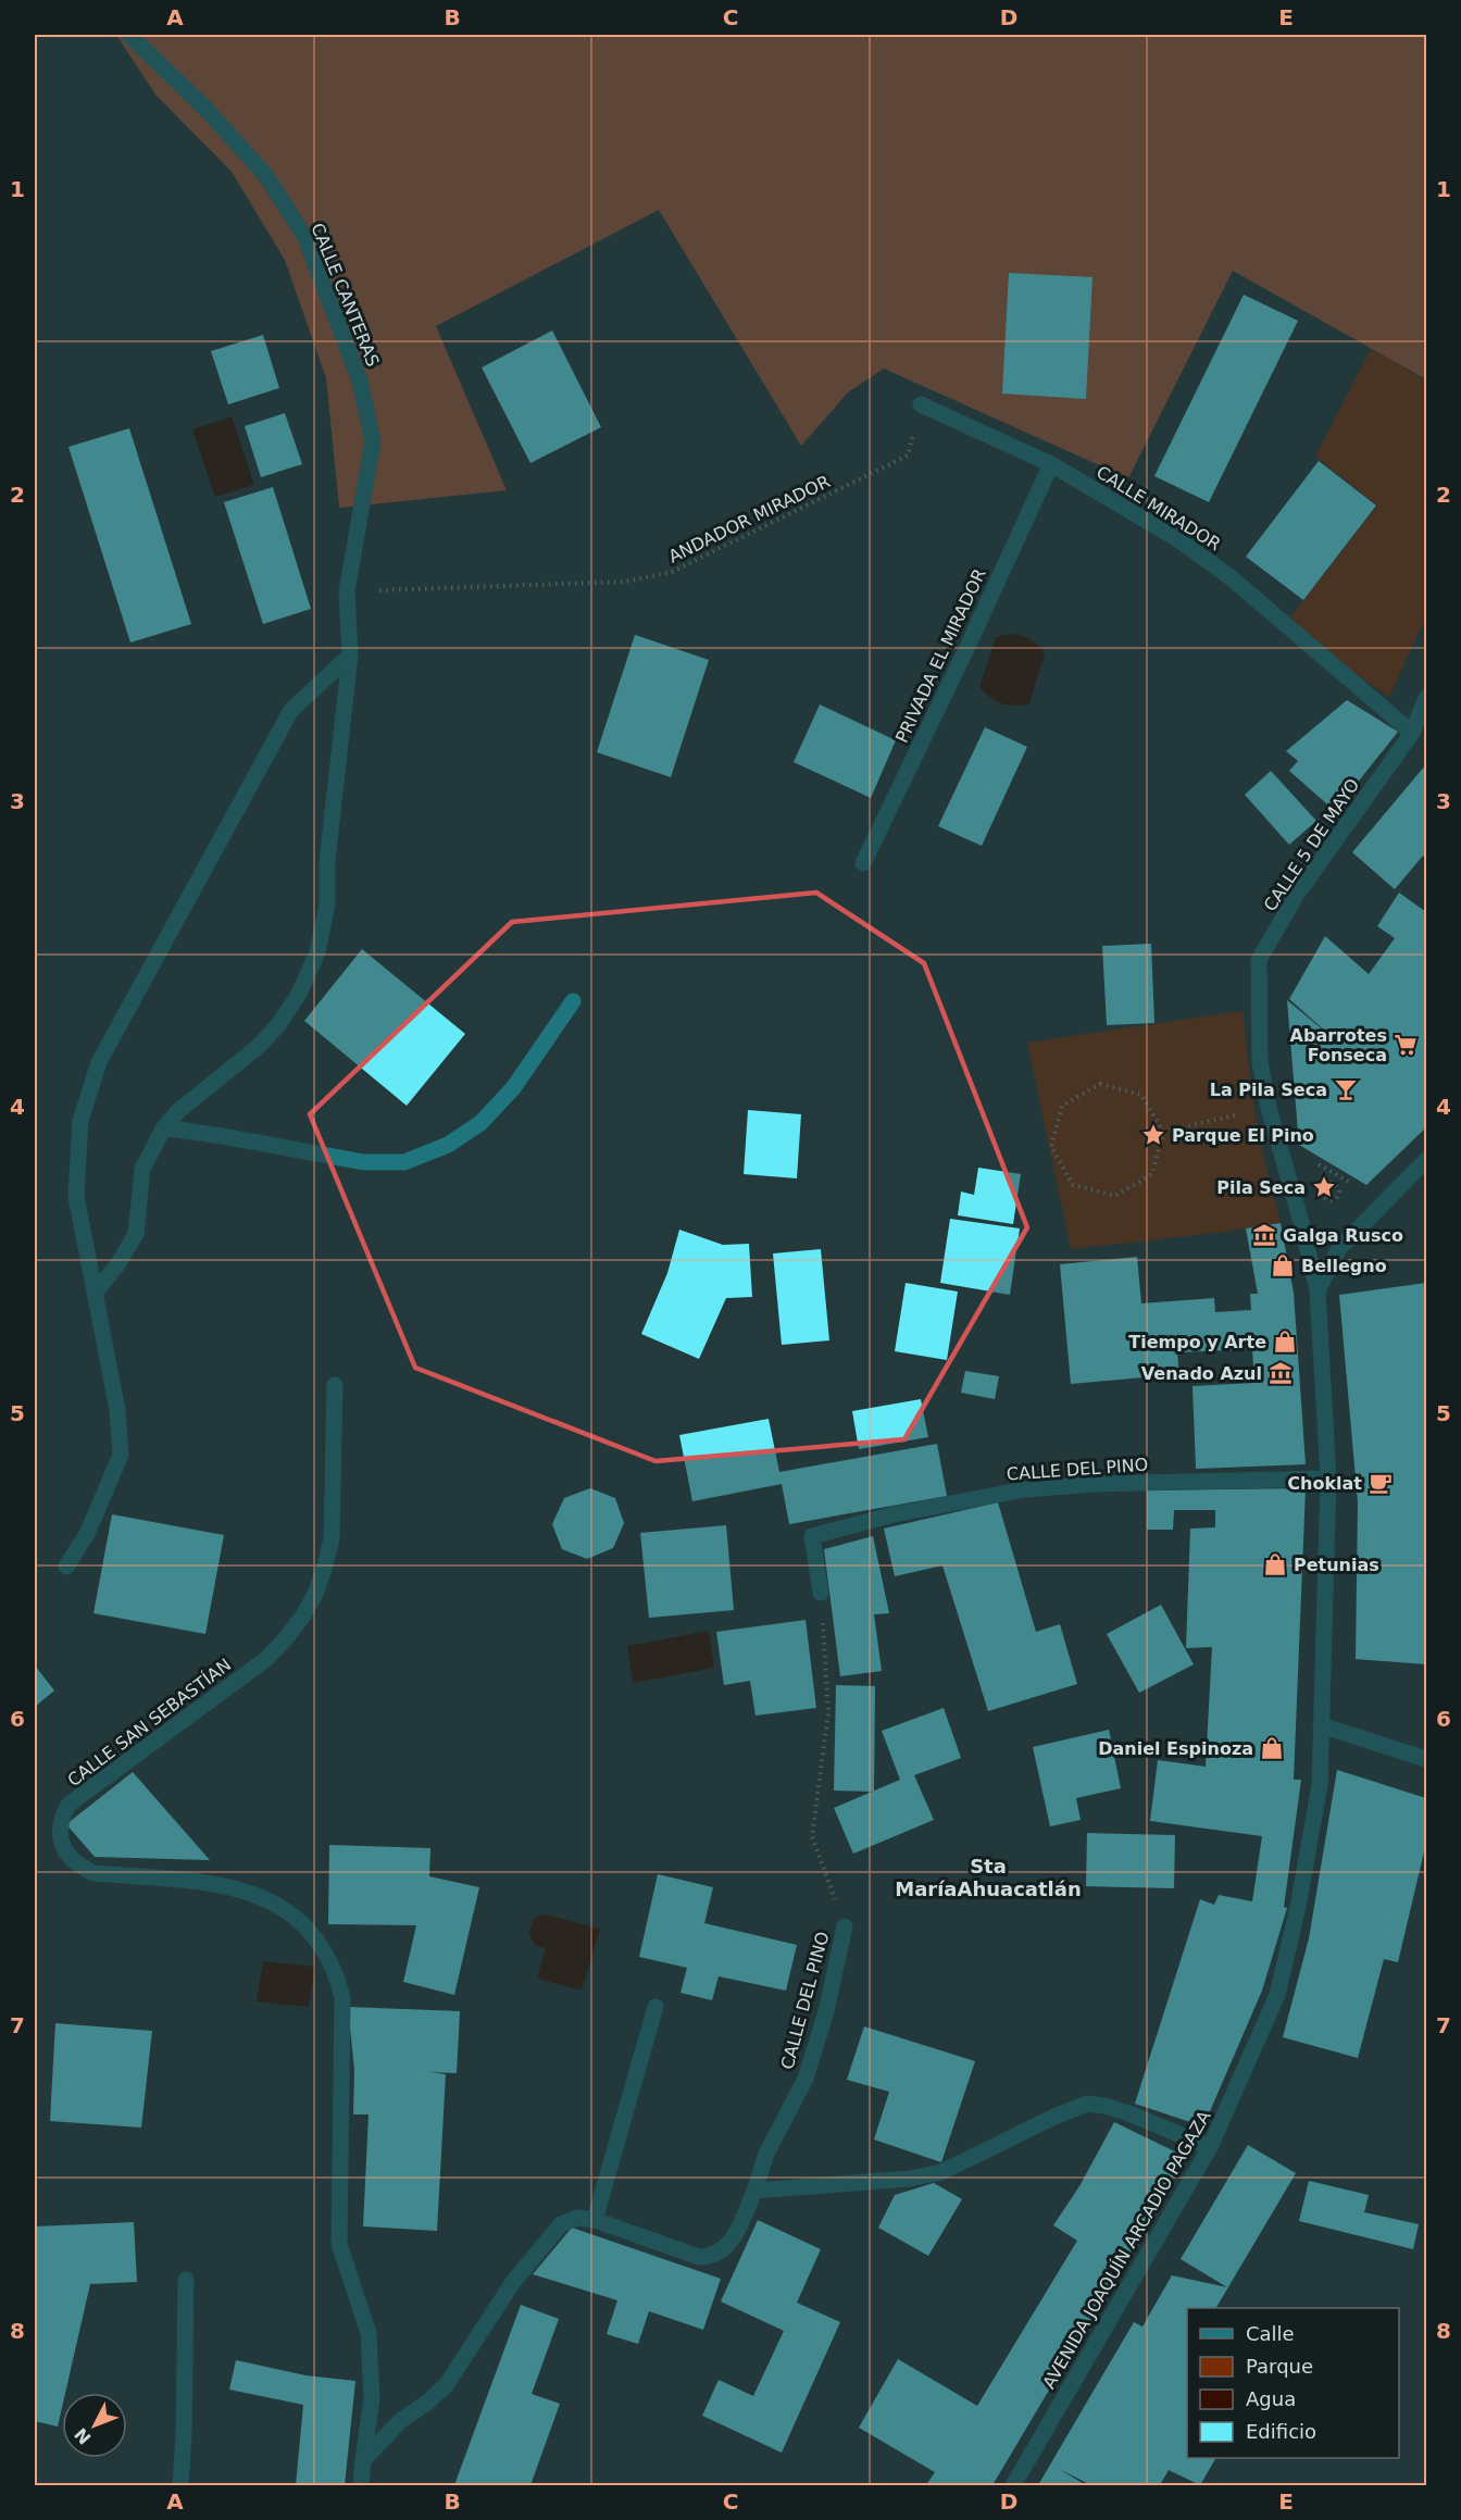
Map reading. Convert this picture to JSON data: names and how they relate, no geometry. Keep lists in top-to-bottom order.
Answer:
{
  "streets": {
    "street": [
      "CALLE CANTERAS",
      "CALLE MIRADOR",
      "PRIVADA EL MIRADOR",
      "CALLE 5 DE MAYO",
      "CALLE DEL PINO",
      "CALLE SAN SEBASTÍAN",
      "AVENIDA JOAQUÍN ARCADIO PAGAZA"
    ],
    "path": ["ANDADOR MIRADOR"]
  },
  "crossings": [
    ["CALLE CANTERAS", "ANDADOR MIRADOR"],
    ["CALLE MIRADOR", "ANDADOR MIRADOR"],
    ["CALLE MIRADOR", "PRIVADA EL MIRADOR"],
    ["CALLE MIRADOR", "CALLE 5 DE MAYO"],
    ["CALLE 5 DE MAYO", "AVENIDA JOAQUÍN ARCADIO PAGAZA"],
    ["CALLE DEL PINO", "AVENIDA JOAQUÍN ARCADIO PAGAZA"]
  ],
  "districts": ["Sta MaríaAhuacatlán"],
  "places": {
    "supermarket": ["Abarrotes Fonseca"],
    "bar": ["La Pila Seca"],
    "place": ["Parque El Pino", "Pila Seca"],
    "museum": ["Galga Rusco", "Venado Azul"],
    "shop": [
      "Bellegno",
      "Tiempo y Arte",
      "Petunias",
      "Daniel Espinoza"
    ],
    "cafe": ["Choklat"]
  },
  "legend": [
    "Calle",
    "Parque",
    "Agua",
    "Edificio"
  ],
  "north": "bottom left",
  "grid": {
    "columns": [
      "A",
      "B",
      "C",
      "D",
      "E"
    ],
    "rows": [
      "1",
      "2",
      "3",
      "4",
      "5",
      "6",
      "7",
      "8"
    ]
  }
}
